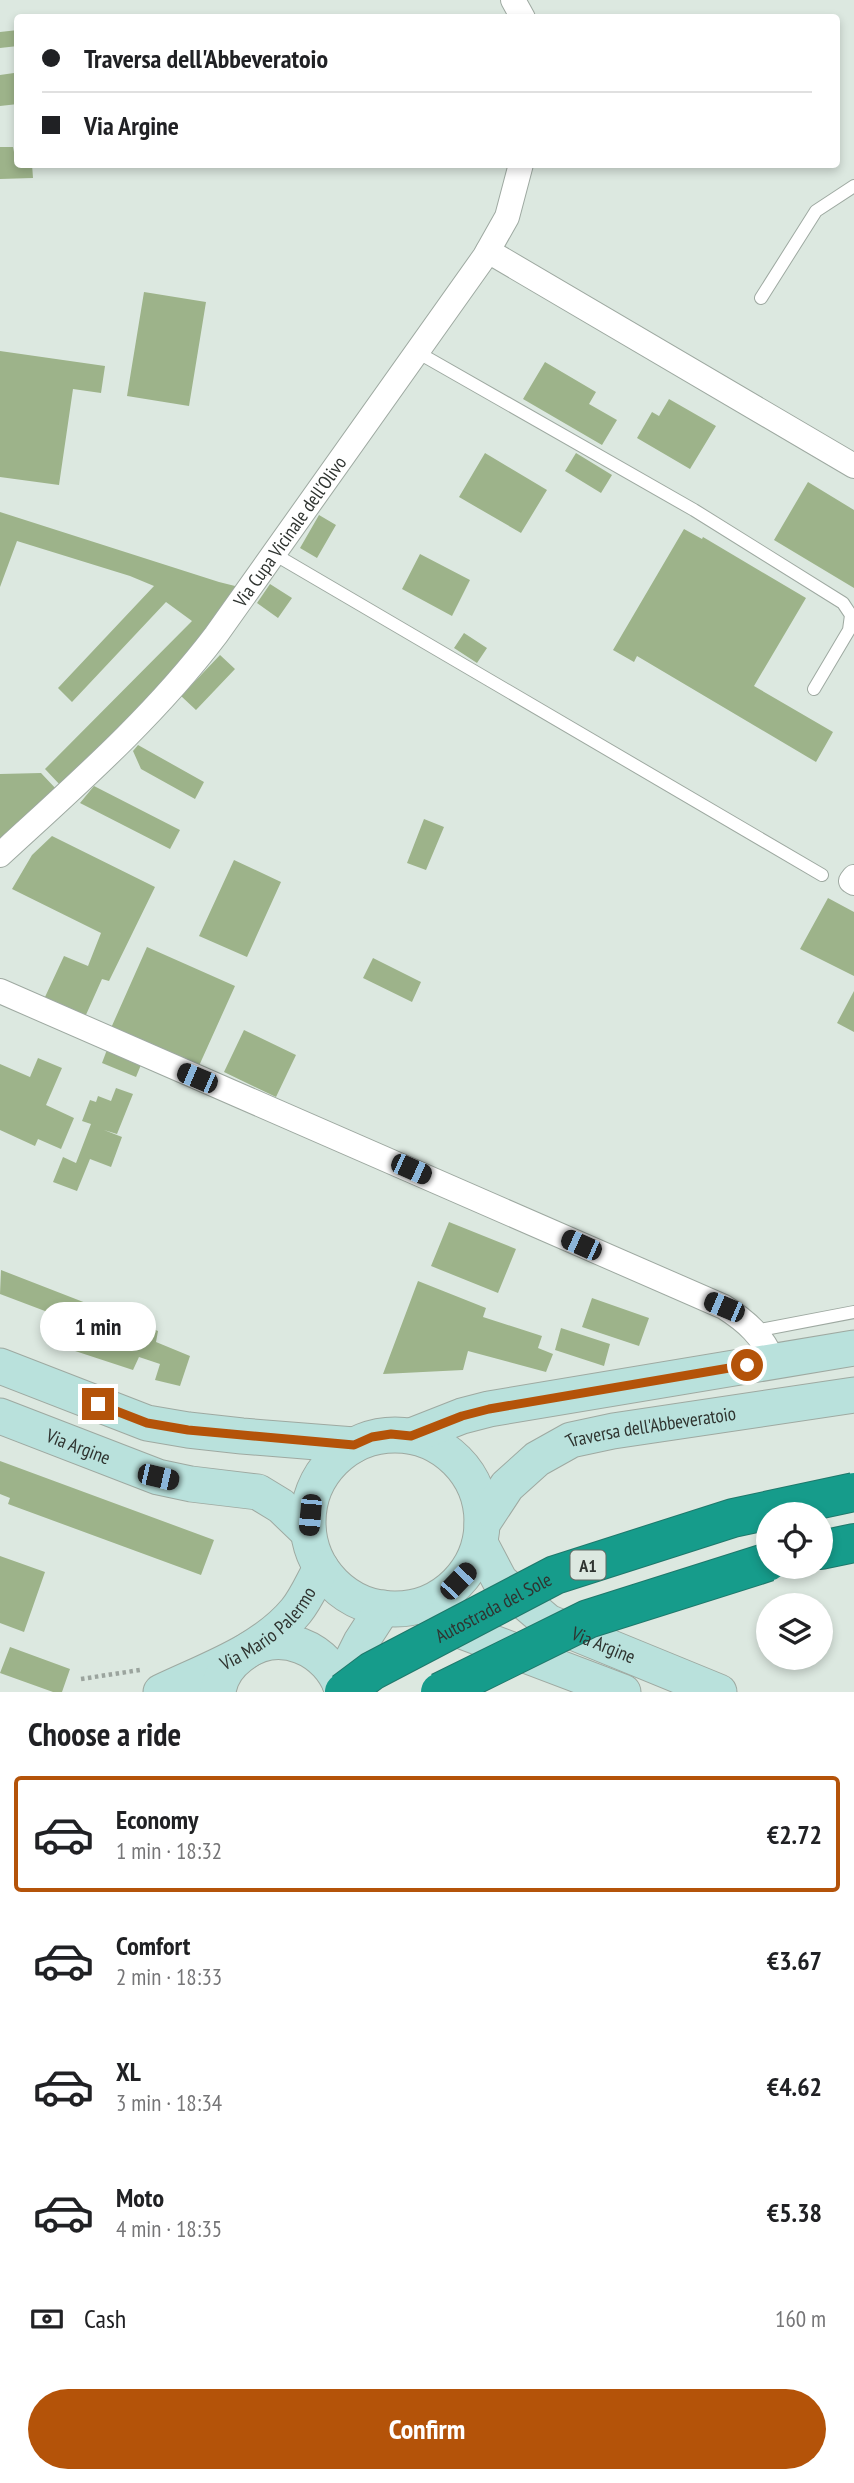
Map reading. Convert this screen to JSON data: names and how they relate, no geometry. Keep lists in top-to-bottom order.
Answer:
{
  "streets": {
    "highway": ["A1", "Autostrada del Sole"],
    "street": [
      "Via Cupa Vicinale dell'Olivo",
      "Traversa dell'Abbeveratoio",
      "Via Argine",
      "Via Mario Palermo"
    ]
  },
  "crossings": [
    ["Traversa dell'Abbeveratoio", "Via Argine"],
    ["Traversa dell'Abbeveratoio", "Via Mario Palermo"],
    ["Via Argine", "Via Mario Palermo"]
  ],
  "page": {
    "banner": ["Traversa dell'Abbeveratoio", "Via Argine"],
    "bubble": "1 min",
    "heading": "Choose a ride",
    "list": [
      {
        "name": "Economy",
        "note": "1 min · 18:32",
        "value": "€2.72"
      },
      {
        "name": "Comfort",
        "note": "2 min · 18:33",
        "value": "€3.67"
      },
      {
        "name": "XL",
        "note": "3 min · 18:34",
        "value": "€4.62"
      },
      {
        "name": "Moto",
        "note": "4 min · 18:35",
        "value": "€5.38"
      }
    ],
    "pay": ["Cash", "160 m"],
    "buttons": "Confirm"
  }
}
